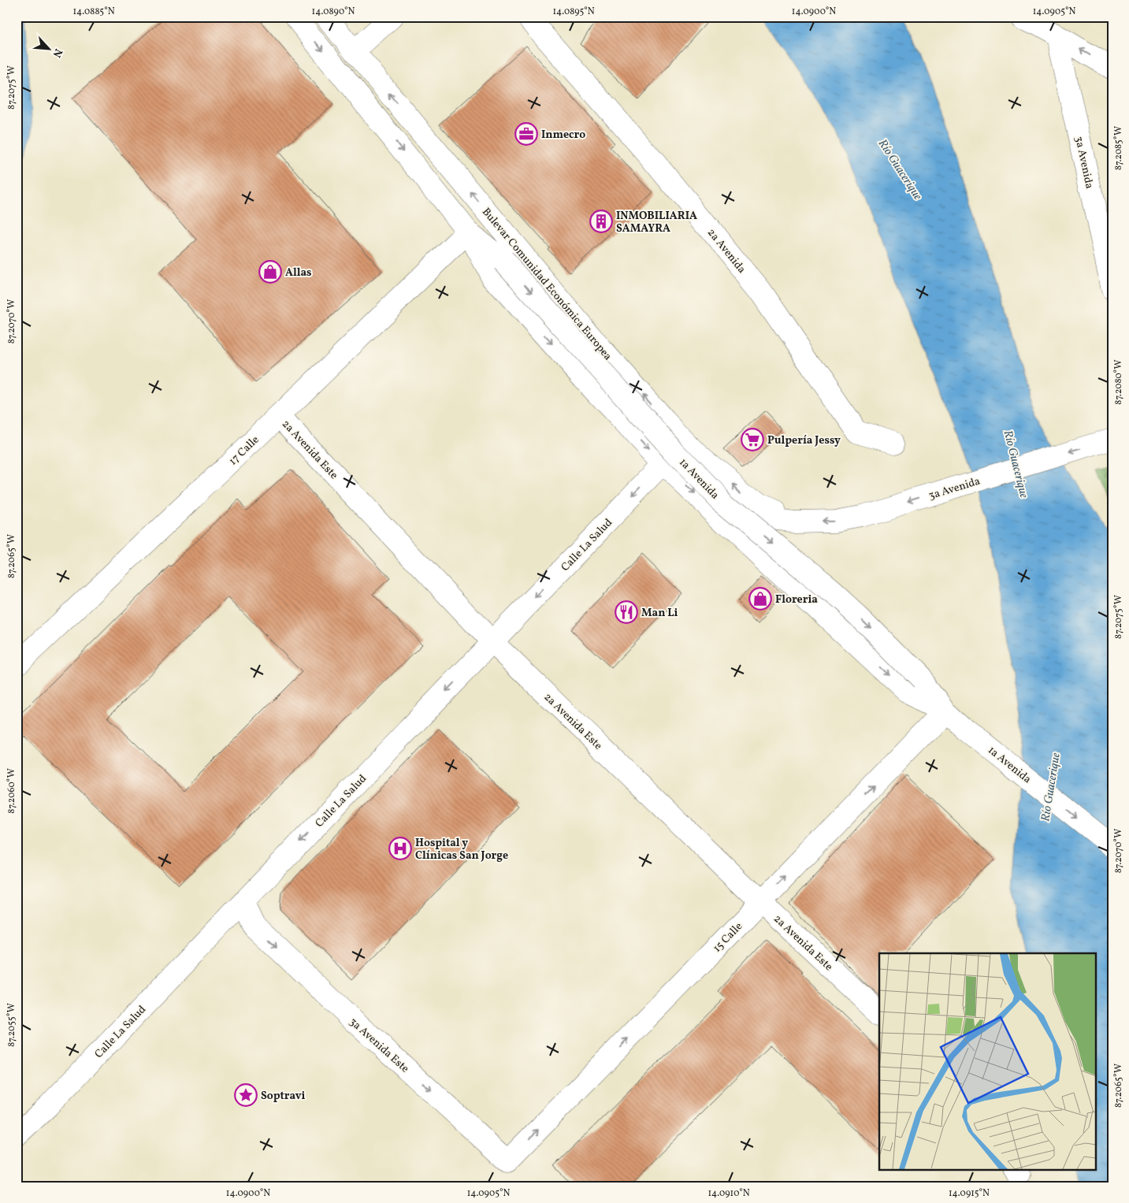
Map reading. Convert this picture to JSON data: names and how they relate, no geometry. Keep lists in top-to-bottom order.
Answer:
{
  "streets": {
    "main road": [
      "3a Avenida",
      "2a Avenida",
      "Bulevar Comunidad Económica Europea",
      "2a Avenida Este",
      "17 Calle",
      "1a Avenida",
      "Calle La Salud",
      "15 Calle",
      "3a Avenida Este"
    ]
  },
  "crossings": [
    ["3a Avenida", "Bulevar Comunidad Económica Europea"],
    ["3a Avenida", "1a Avenida"],
    ["3a Avenida", "Calle La Salud"],
    ["2a Avenida Este", "17 Calle"],
    ["2a Avenida Este", "Calle La Salud"],
    ["2a Avenida Este", "15 Calle"],
    ["17 Calle", "1a Avenida"],
    ["1a Avenida", "Calle La Salud"],
    ["1a Avenida", "15 Calle"],
    ["Calle La Salud", "3a Avenida Este"],
    ["15 Calle", "3a Avenida Este"]
  ],
  "one_way": [
    "3a Avenida",
    "1a Avenida",
    "Calle La Salud",
    "15 Calle",
    "3a Avenida Este"
  ],
  "water": ["Río Guacerique"],
  "places": {
    "office": ["Inmecro"],
    "building": ["INMOBILIARIA SAMAYRA"],
    "shop": ["Allas", "Floreria"],
    "supermarket": ["Pulpería Jessy"],
    "restaurant": ["Man Li"],
    "hospital": ["Hospital y Clínicas San Jorge"],
    "place": ["Soptravi"]
  },
  "north": "bottom right",
  "coordinates": [
    "14.0885°N",
    "14.0890°N",
    "14.0895°N",
    "14.0900°N",
    "14.0905°N",
    "87.2075°W",
    "87.2085°W",
    "87.2070°W",
    "87.2080°W",
    "87.2065°W",
    "87.2060°W",
    "87.2055°W",
    "14.0910°N",
    "14.0915°N"
  ]
}
